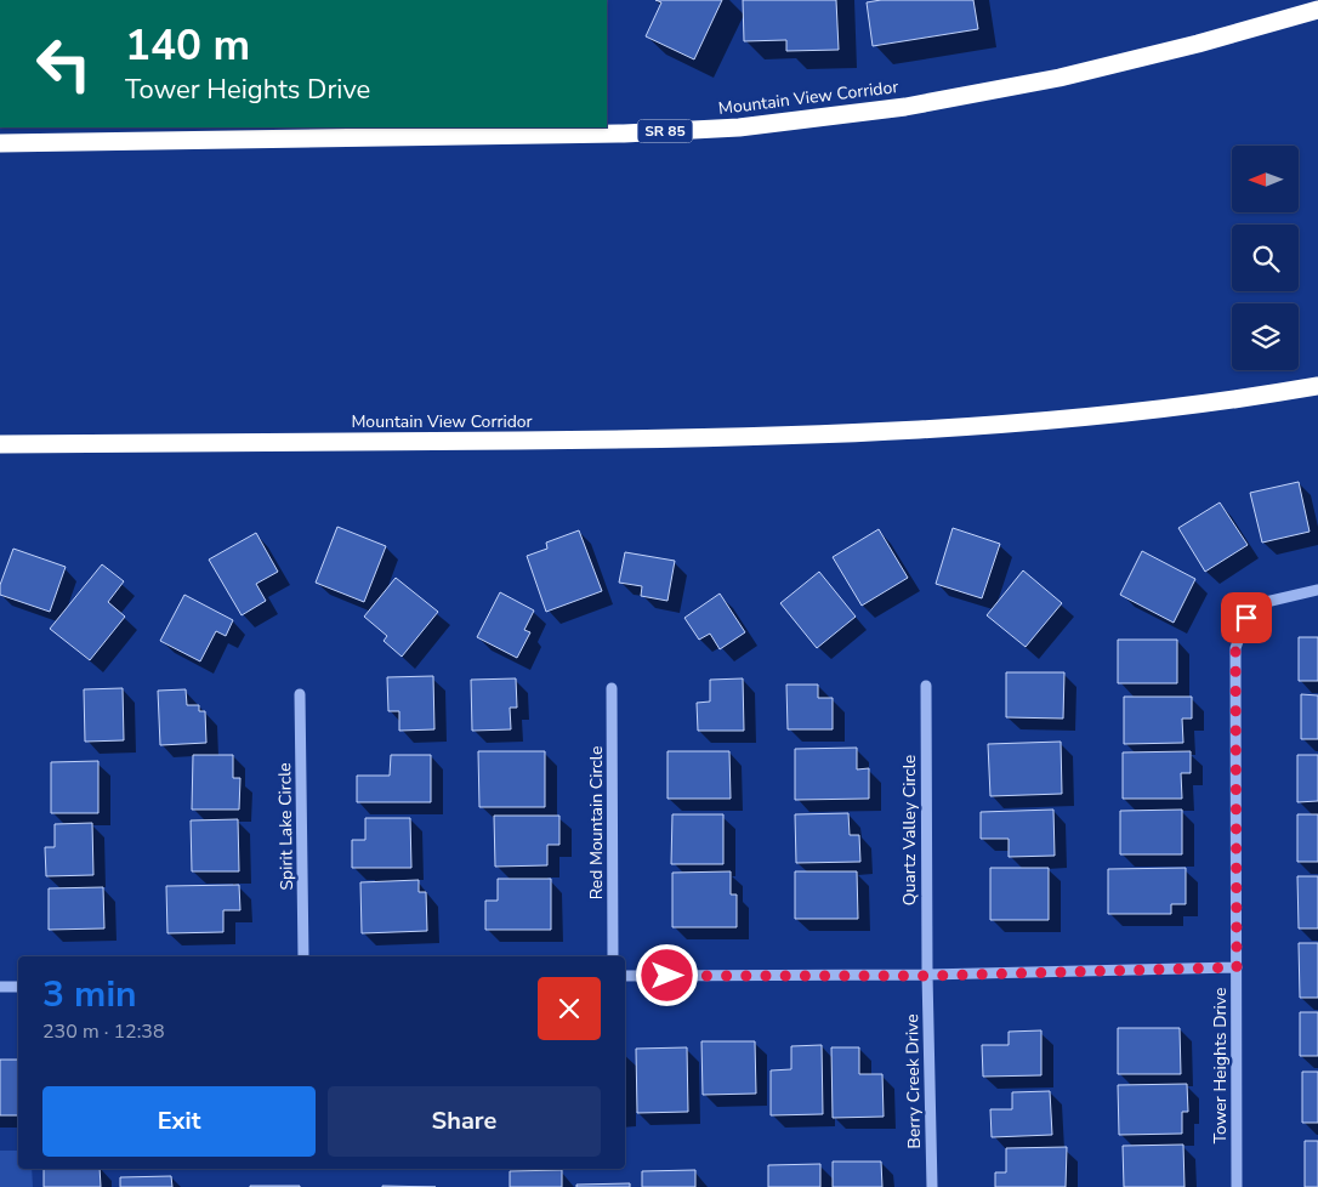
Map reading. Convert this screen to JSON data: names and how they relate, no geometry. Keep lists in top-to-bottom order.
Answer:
{
  "streets": {
    "highway": ["Mountain View Corridor", "SR 85"],
    "street": [
      "Red Mountain Circle",
      "Spirit Lake Circle",
      "Quartz Valley Circle",
      "Tower Heights Drive",
      "Berry Creek Drive"
    ]
  },
  "crossings": [
    ["Quartz Valley Circle", "Berry Creek Drive"]
  ],
  "north": "left",
  "page": {
    "turn": ["140 m", "Tower Heights Drive"],
    "heading": ["3 min", "230 m · 12:38"],
    "buttons": ["Exit", "Share"]
  }
}
